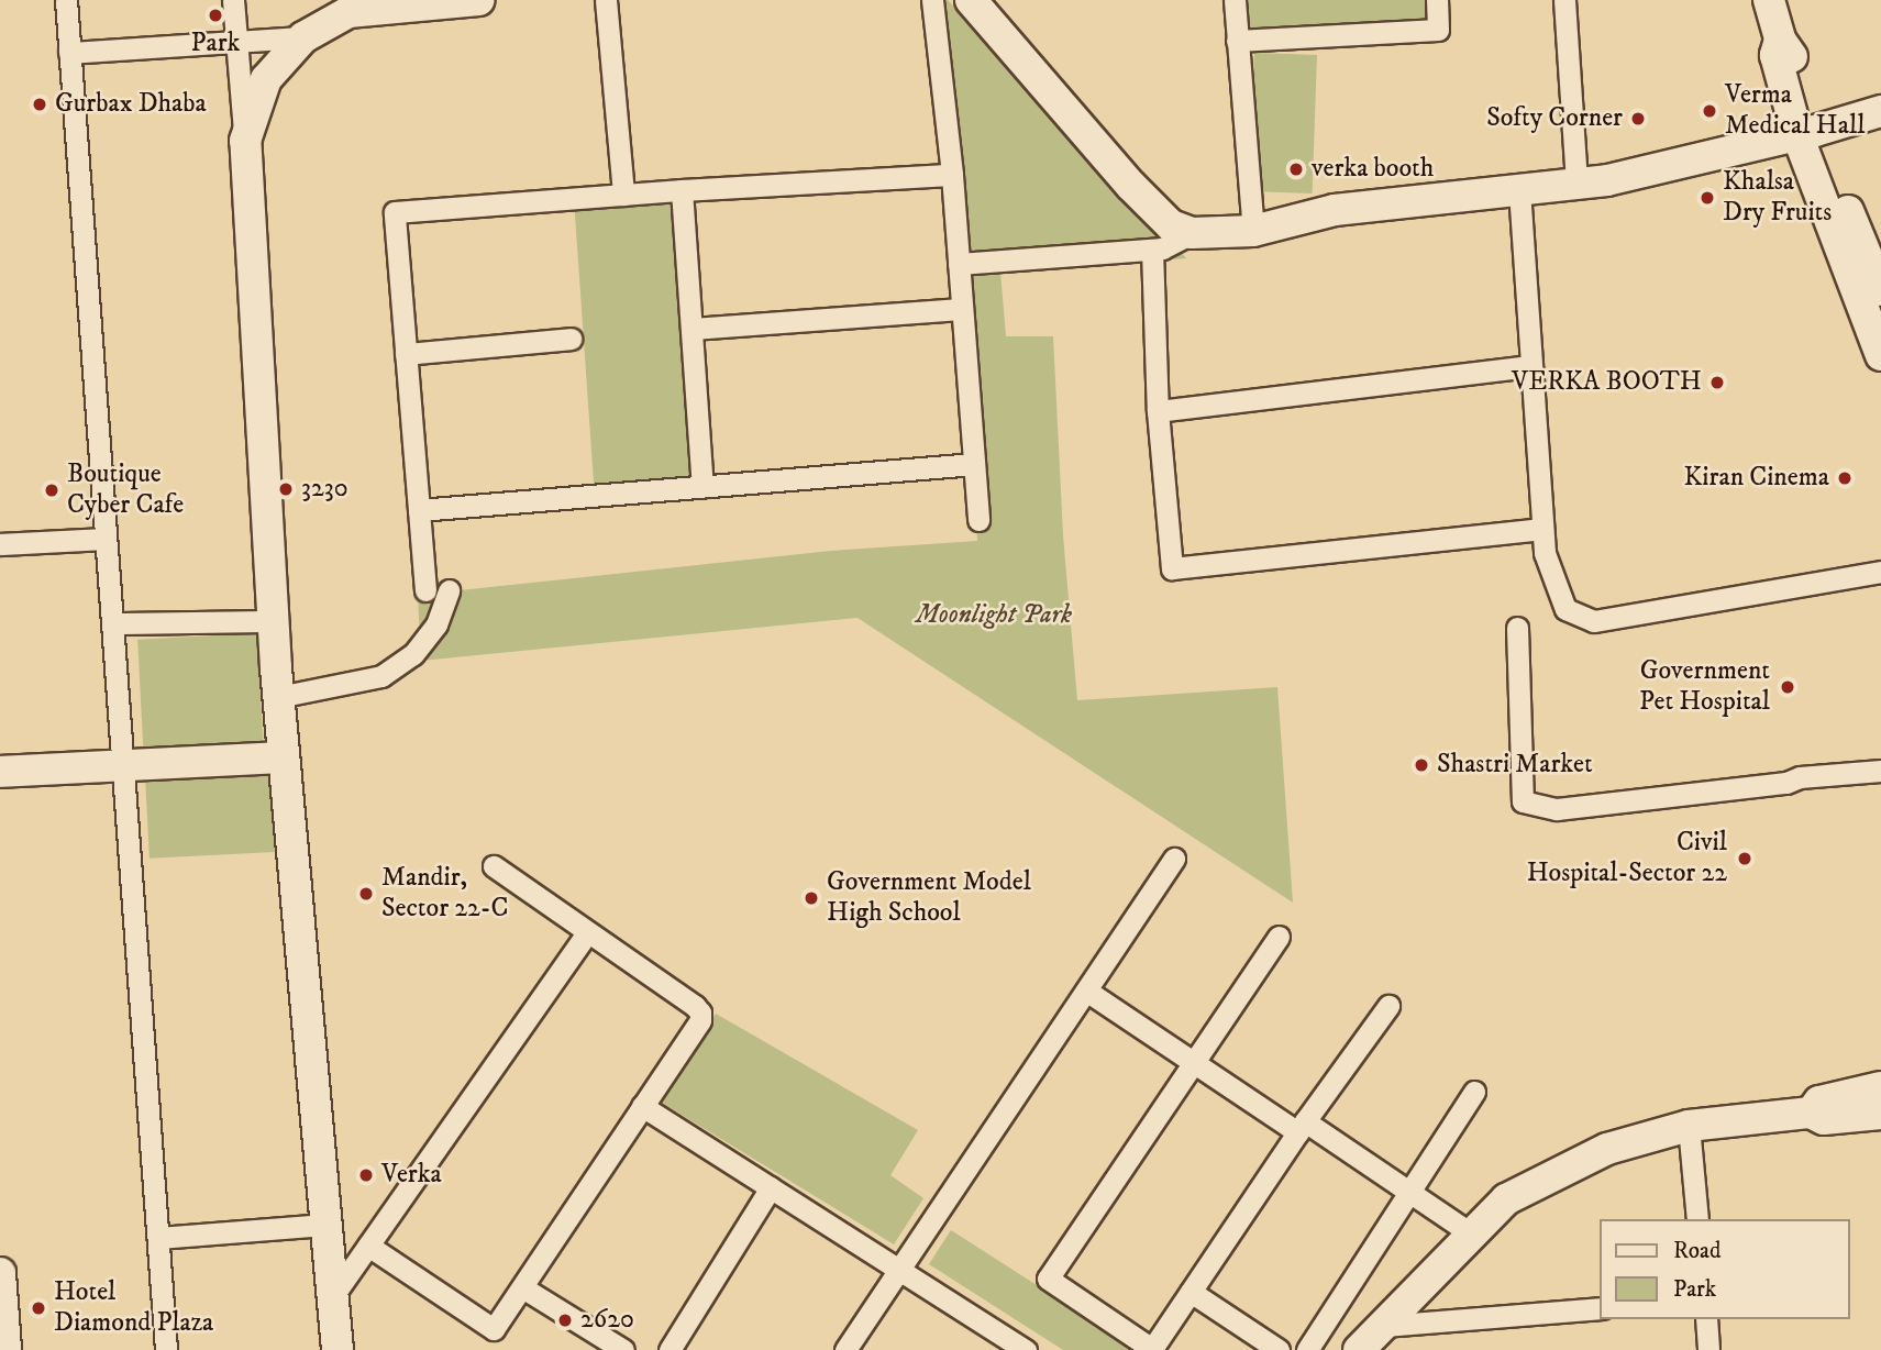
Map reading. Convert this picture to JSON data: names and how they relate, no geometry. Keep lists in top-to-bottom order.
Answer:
{
  "parks": ["Moonlight Park"],
  "places": [
    "Park",
    "Gurbax Dhaba",
    "Verma Medical Hall",
    "Softy Corner",
    "verka booth",
    "Khalsa Dry Fruits",
    "VERKA BOOTH",
    "Kiran Cinema",
    "3230",
    "Boutique Cyber Cafe",
    "Government Pet Hospital",
    "Shastri Market",
    "Civil Hospital-Sector 22",
    "Mandir, Sector 22-C",
    "Government Model High School",
    "Verka",
    "Hotel Diamond Plaza",
    "2620"
  ],
  "legend": ["Road", "Park"]
}
